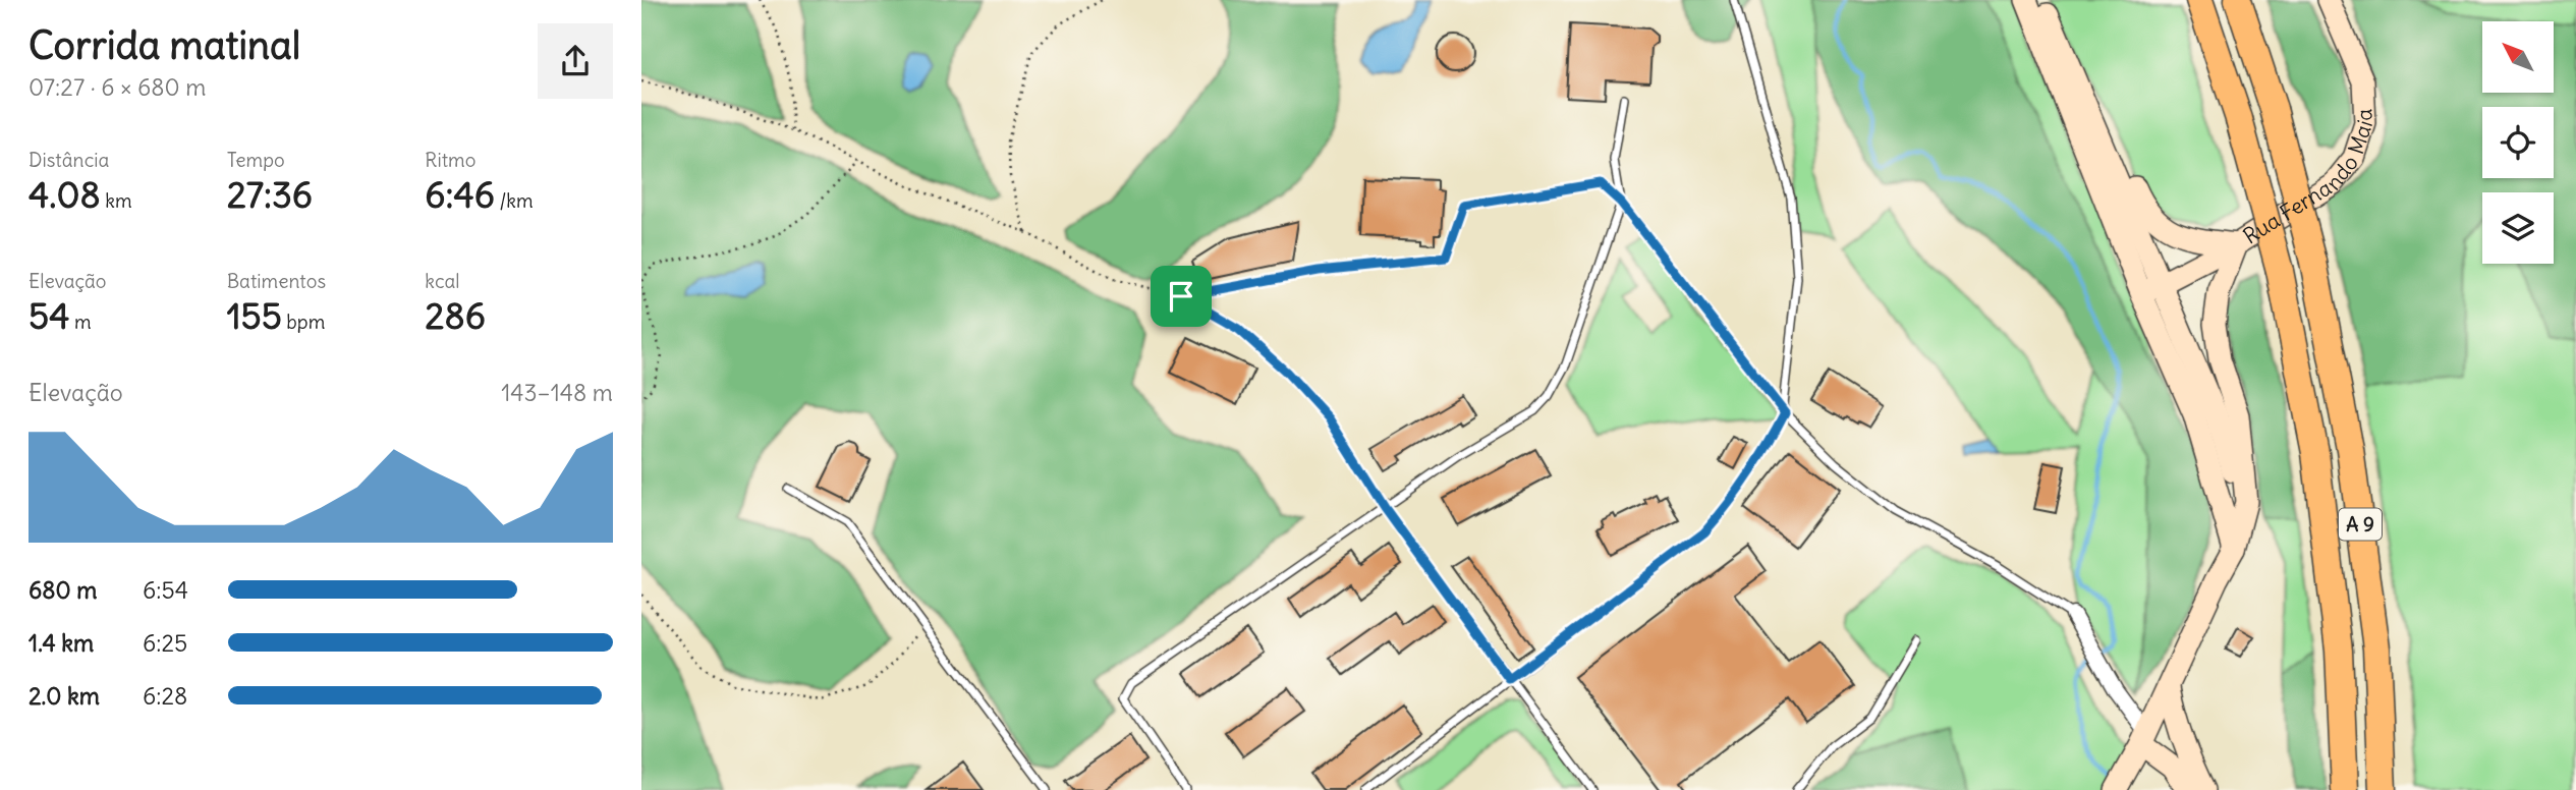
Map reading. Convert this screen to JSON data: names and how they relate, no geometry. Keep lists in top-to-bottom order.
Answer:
{
  "streets": {
    "highway": ["A 9"],
    "main road": ["Rua Fernando Maia"]
  },
  "north": "top left",
  "page": {
    "heading": ["Corrida matinal", "07:27 · 6 × 680 m"],
    "stats": [
      ["Distância", "4.08 km"],
      ["Tempo", "27:36"],
      ["Ritmo", "6:46 /km"],
      ["Elevação", "54 m"],
      ["Batimentos", "155 bpm"],
      ["kcal", "286"]
    ],
    "chart": ["Elevação", "143–148 m"],
    "list": [
      {
        "name": "680 m",
        "note": "6:54"
      },
      {
        "name": "1.4 km",
        "note": "6:25"
      },
      {
        "name": "2.0 km",
        "note": "6:28"
      }
    ]
  }
}
